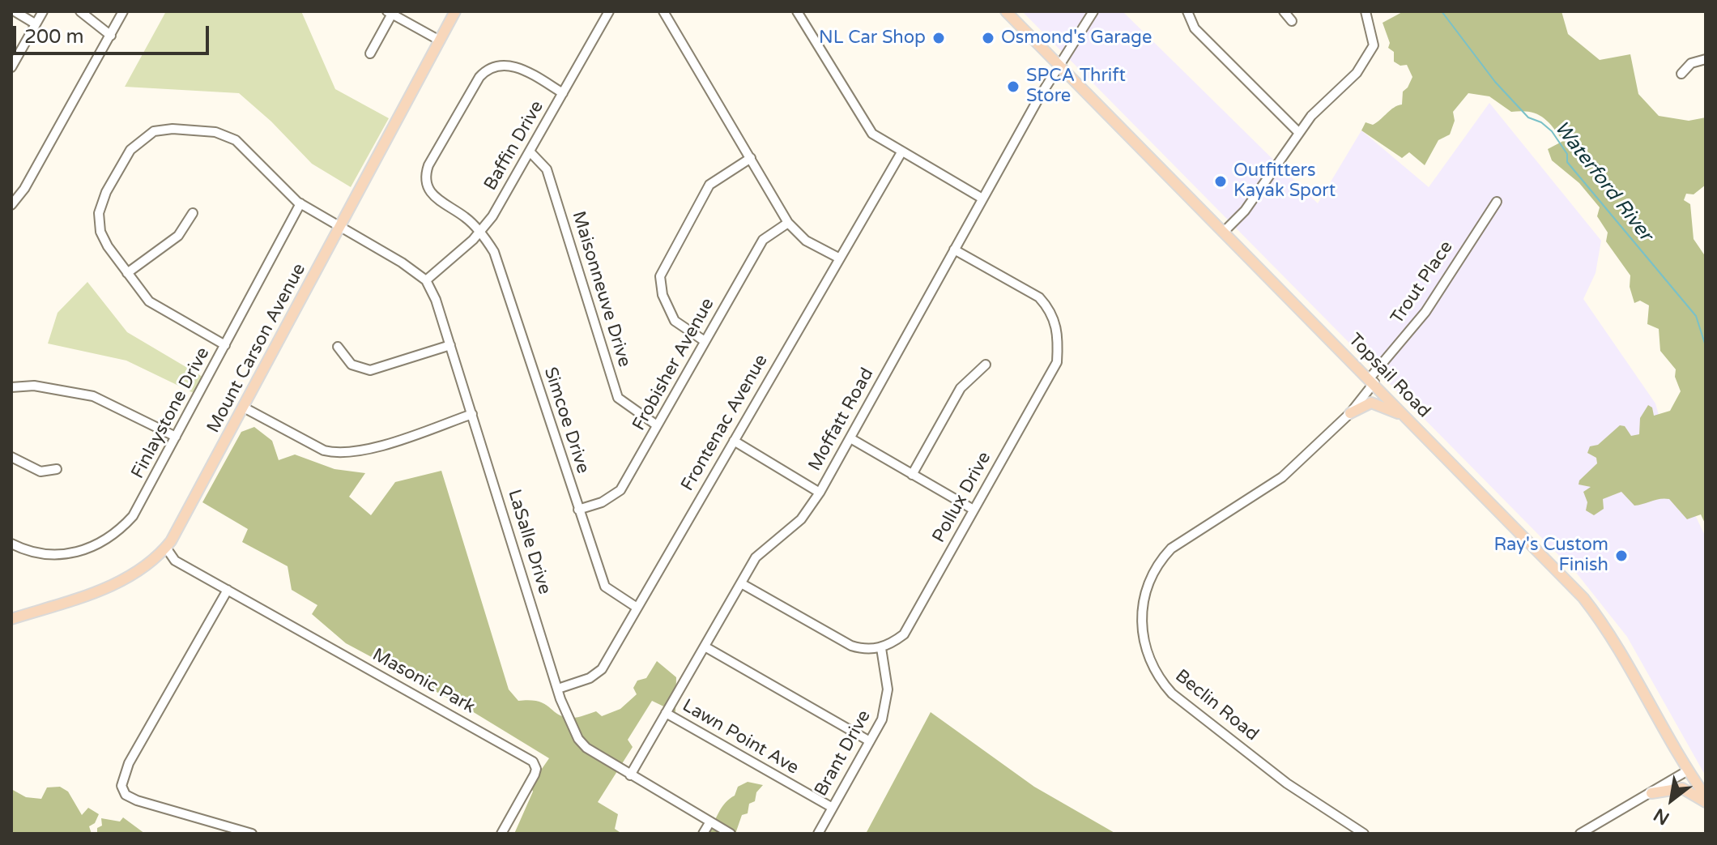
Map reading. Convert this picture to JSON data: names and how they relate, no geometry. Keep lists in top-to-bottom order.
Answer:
{
  "streets": {
    "main road": ["Mount Carson Avenue", "Topsail Road"],
    "street": [
      "Baffin Drive",
      "Trout Place",
      "Maisonneuve Drive",
      "Frobisher Avenue",
      "Finlaystone Drive",
      "Moffatt Road",
      "Simcoe Drive",
      "Frontenac Avenue",
      "Pollux Drive",
      "LaSalle Drive",
      "Masonic Park",
      "Beclin Road",
      "Lawn Point Ave",
      "Brant Drive"
    ]
  },
  "crossings": [
    ["Baffin Drive", "Maisonneuve Drive"],
    ["Baffin Drive", "Simcoe Drive"],
    ["Baffin Drive", "LaSalle Drive"],
    ["Trout Place", "Topsail Road"],
    ["Trout Place", "Beclin Road"],
    ["Maisonneuve Drive", "Frobisher Avenue"],
    ["Mount Carson Avenue", "Masonic Park"],
    ["Frobisher Avenue", "Simcoe Drive"],
    ["Topsail Road", "Moffatt Road"],
    ["Topsail Road", "Beclin Road"],
    ["Moffatt Road", "Pollux Drive"],
    ["Moffatt Road", "LaSalle Drive"],
    ["Moffatt Road", "Lawn Point Ave"],
    ["Simcoe Drive", "Frontenac Avenue"],
    ["Frontenac Avenue", "LaSalle Drive"],
    ["Pollux Drive", "Brant Drive"],
    ["Lawn Point Ave", "Brant Drive"]
  ],
  "water": ["Waterford River"],
  "places": [
    "NL Car Shop",
    "Osmond's Garage",
    "SPCA Thrift Store",
    "Outfitters Kayak Sport",
    "Ray's Custom Finish"
  ],
  "scale_bar": "200 m",
  "north": "bottom left"
}
